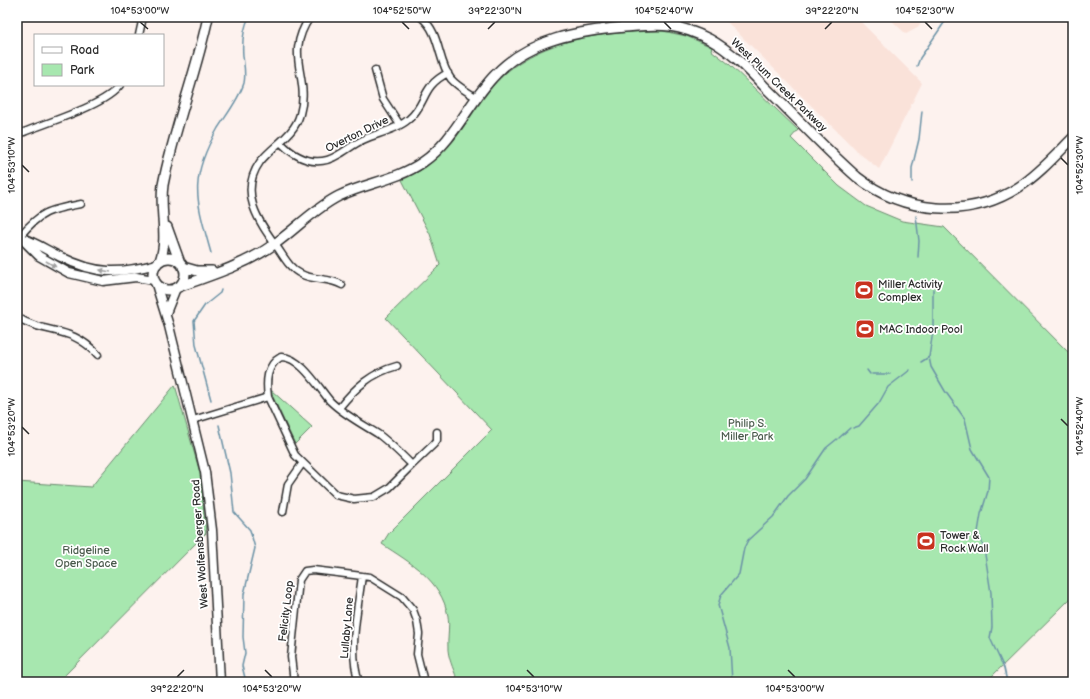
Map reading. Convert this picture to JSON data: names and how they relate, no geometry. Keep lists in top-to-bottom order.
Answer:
{
  "streets": {
    "main road": ["West Plum Creek Parkway", "West Wolfensberger Road"],
    "street": ["Overton Drive", "Felicity Loop", "Lullaby Lane"]
  },
  "crossings": [
    ["West Plum Creek Parkway", "West Wolfensberger Road"],
    ["Felicity Loop", "Lullaby Lane"]
  ],
  "parks": ["Philip S. Miller Park", "Ridgeline Open Space"],
  "places": {
    "sports": ["Miller Activity Complex", "MAC Indoor Pool", "Tower & Rock Wall"]
  },
  "legend": ["Road", "Park"],
  "coordinates": [
    "104°53'00\"W",
    "104°52'50\"W",
    "39°22'30\"N",
    "104°52'40\"W",
    "39°22'20\"N",
    "104°52'30\"W",
    "104°53'10\"W",
    "104°53'20\"W"
  ]
}
